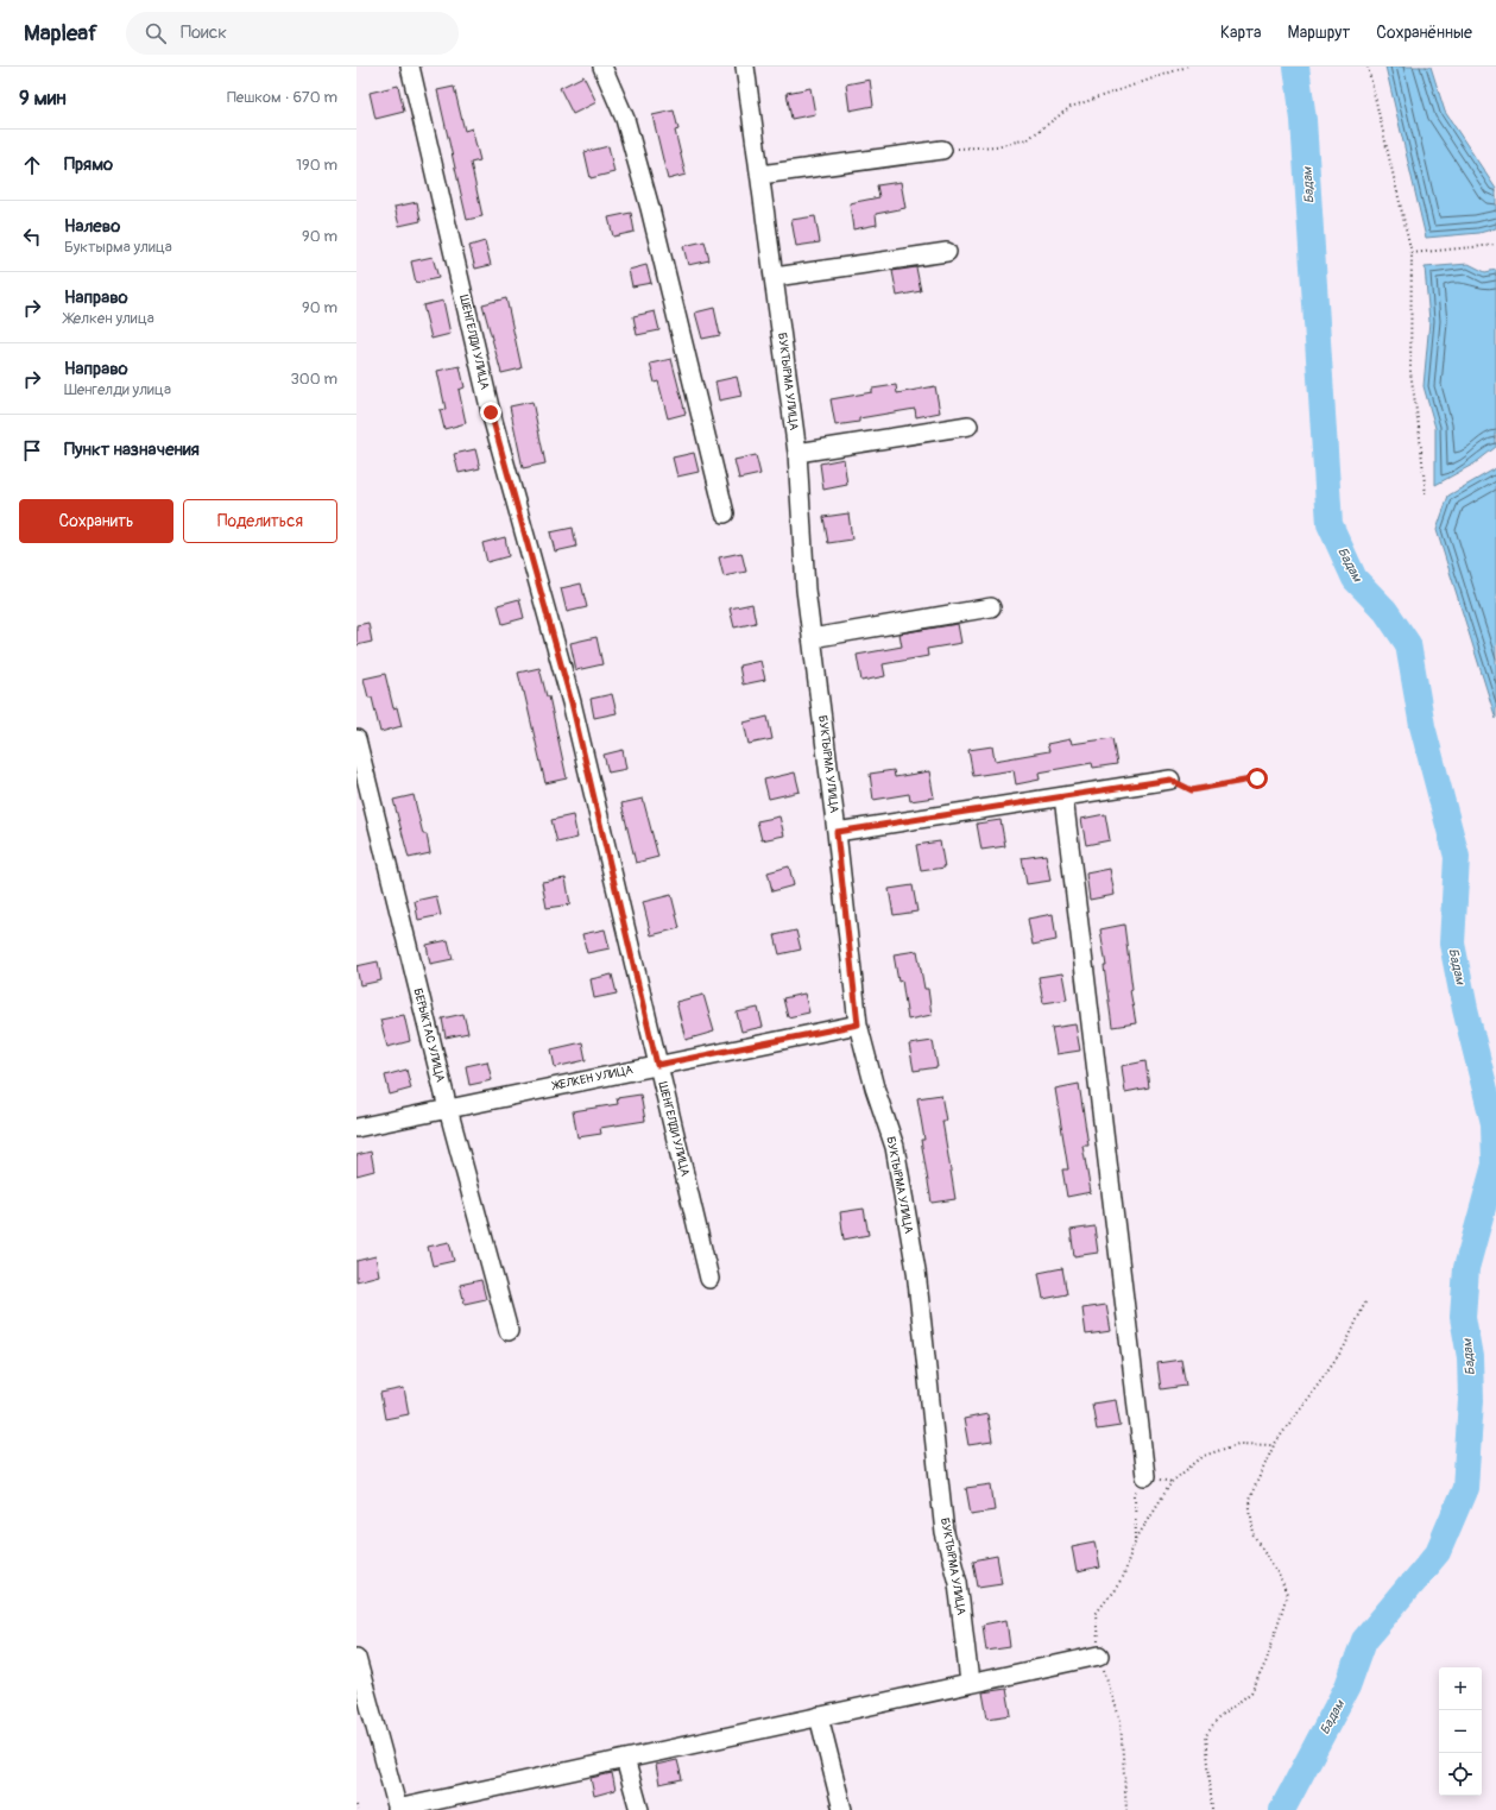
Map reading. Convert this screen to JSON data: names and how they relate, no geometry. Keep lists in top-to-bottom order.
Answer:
{
  "streets": {
    "street": [
      "ШЕНГЕЛДИ УЛИЦА",
      "БУКТЫРМА УЛИЦА",
      "БЕРЫКТАС УЛИЦА",
      "ЖЕЛКЕН УЛИЦА"
    ]
  },
  "crossings": [
    ["ШЕНГЕЛДИ УЛИЦА", "ЖЕЛКЕН УЛИЦА"],
    ["БУКТЫРМА УЛИЦА", "ЖЕЛКЕН УЛИЦА"],
    ["БЕРЫКТАС УЛИЦА", "ЖЕЛКЕН УЛИЦА"]
  ],
  "water": ["Бадам"],
  "page": {
    "header": "Mapleaf",
    "search": "Поиск",
    "nav": ["Карта", "Маршрут", "Сохранённые"],
    "heading": ["9 мин", "Пешком · 670 m"],
    "list": [
      ["Прямо", "190 m"],
      ["Налево", "Буктырма улица", "90 m"],
      ["Направо", "Желкен улица", "90 m"],
      ["Направо", "Шенгелди улица", "300 m"],
      "Пункт назначения"
    ],
    "buttons": ["Сохранить", "Поделиться"],
    "map_buttons": ["+", "−"]
  }
}
